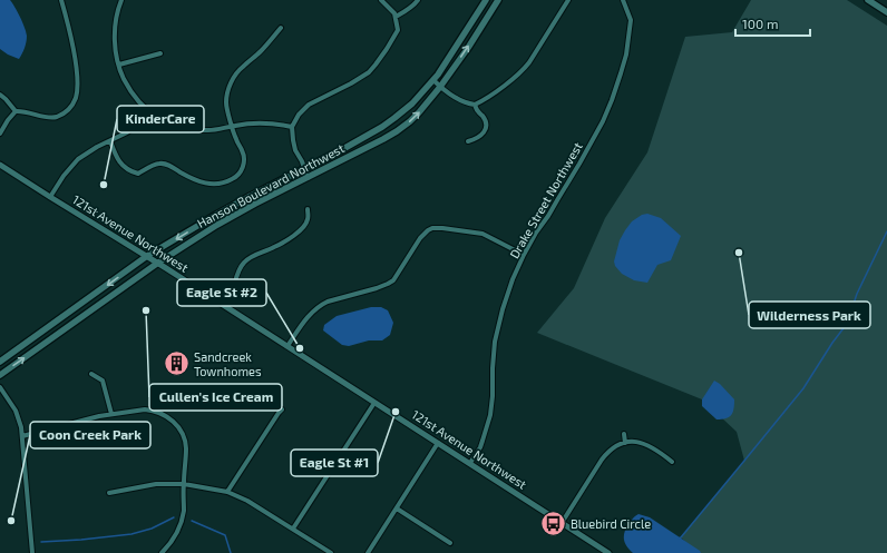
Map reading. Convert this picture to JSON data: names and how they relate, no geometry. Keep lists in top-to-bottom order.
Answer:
{
  "streets": {
    "main road": ["Hanson Boulevard Northwest"],
    "street": ["Drake Street Northwest", "121st Avenue Northwest"]
  },
  "crossings": [
    ["Hanson Boulevard Northwest", "121st Avenue Northwest"],
    ["Drake Street Northwest", "121st Avenue Northwest"]
  ],
  "places": {
    "other": [
      "KinderCare",
      "Wilderness Park",
      "Cullen's Ice Cream",
      "Eagle St #2",
      "Eagle St #1",
      "Coon Creek Park"
    ],
    "building": ["Sandcreek Townhomes"],
    "bus stop": ["Bluebird Circle"]
  },
  "scale_bar": "100 m"
}
